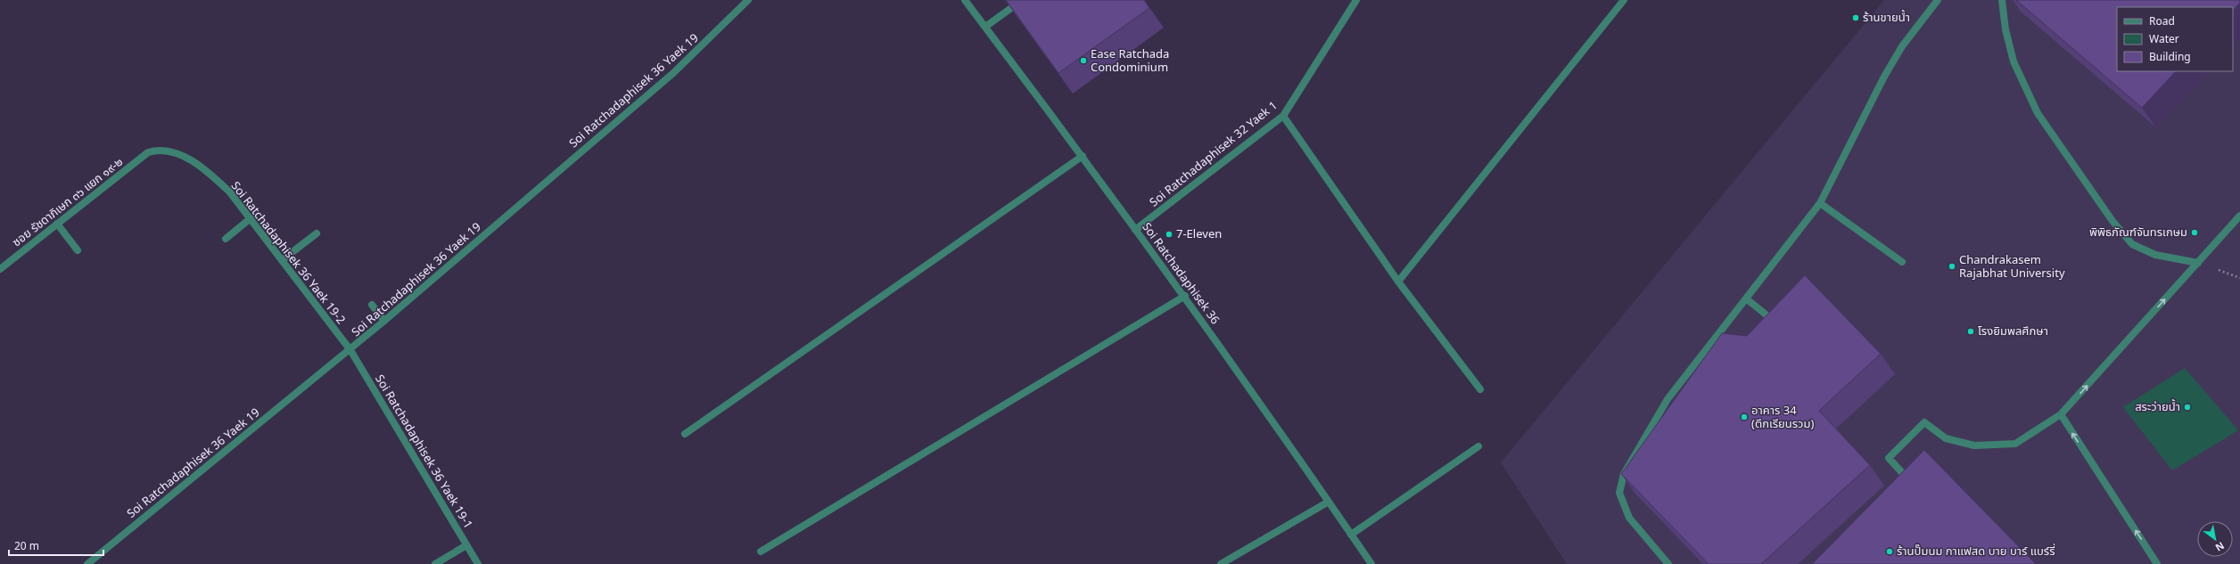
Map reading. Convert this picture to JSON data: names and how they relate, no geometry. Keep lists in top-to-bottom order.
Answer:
{
  "streets": {
    "street": [
      "Soi Ratchadaphisek 36 Yaek 19",
      "Soi Ratchadaphisek 32 Yaek 1",
      "ซอย รัชดาภิเษก ๓๖ แยก ๑๙-๒",
      "Soi Ratchadaphisek 36 Yaek 19-2",
      "Soi Ratchadaphisek 36",
      "Soi Ratchadaphisek 36 Yaek 19-1"
    ]
  },
  "crossings": [
    ["Soi Ratchadaphisek 36 Yaek 19", "Soi Ratchadaphisek 36 Yaek 19-2"],
    ["Soi Ratchadaphisek 36 Yaek 19", "Soi Ratchadaphisek 36 Yaek 19-1"],
    ["Soi Ratchadaphisek 32 Yaek 1", "Soi Ratchadaphisek 36"],
    ["ซอย รัชดาภิเษก ๓๖ แยก ๑๙-๒", "Soi Ratchadaphisek 36 Yaek 19-2"],
    ["Soi Ratchadaphisek 36 Yaek 19-2", "Soi Ratchadaphisek 36 Yaek 19-1"]
  ],
  "places": [
    "ร้านขายน้ำ",
    "Ease Ratchada Condominium",
    "พิพิธภัณฑ์จันทรเกษม",
    "7-Eleven",
    "Chandrakasem Rajabhat University",
    "โรงยิมพลศึกษา",
    "สระว่ายน้ำ",
    "อาคาร 34 (ตึกเรียนรวม)",
    "ร้านปั๊มนม กาแฟสด บาย บาร์ แบร์รี่"
  ],
  "legend": ["Road", "Water", "Building"],
  "scale_bar": "20 m",
  "north": "bottom right"
}
